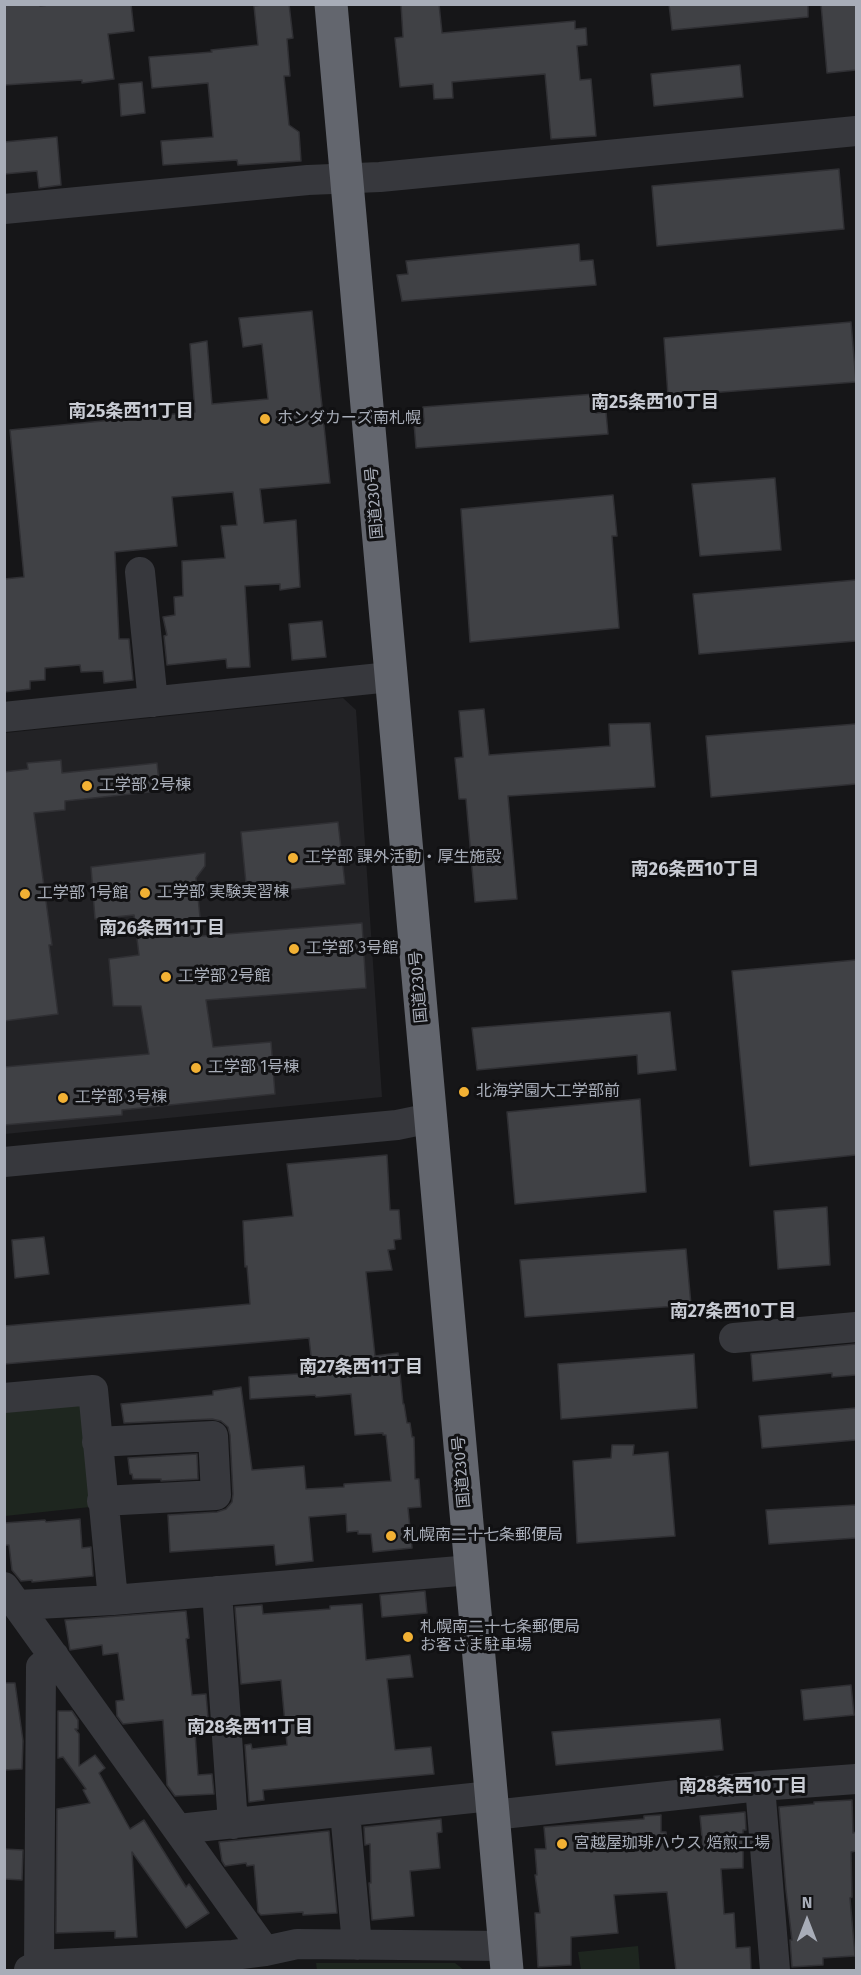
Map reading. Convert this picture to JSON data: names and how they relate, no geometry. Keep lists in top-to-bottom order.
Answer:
{
  "streets": {
    "highway": ["国道230号"]
  },
  "districts": [
    "南25条西10丁目",
    "南25条西11丁目",
    "南26条西10丁目",
    "南26条西11丁目",
    "南27条西10丁目",
    "南27条西11丁目",
    "南28条西11丁目",
    "南28条西10丁目"
  ],
  "places": [
    "ホンダカーズ南札幌",
    "工学部 2号棟",
    "工学部 課外活動・厚生施設",
    "工学部 実験実習棟",
    "工学部 1号館",
    "工学部 3号館",
    "工学部 2号館",
    "工学部 1号棟",
    "北海学園大工学部前",
    "工学部 3号棟",
    "札幌南二十七条郵便局",
    "札幌南二十七条郵便局 お客さま駐車場",
    "宮越屋珈琲ハウス 焙煎工場"
  ],
  "north": "top"
}
